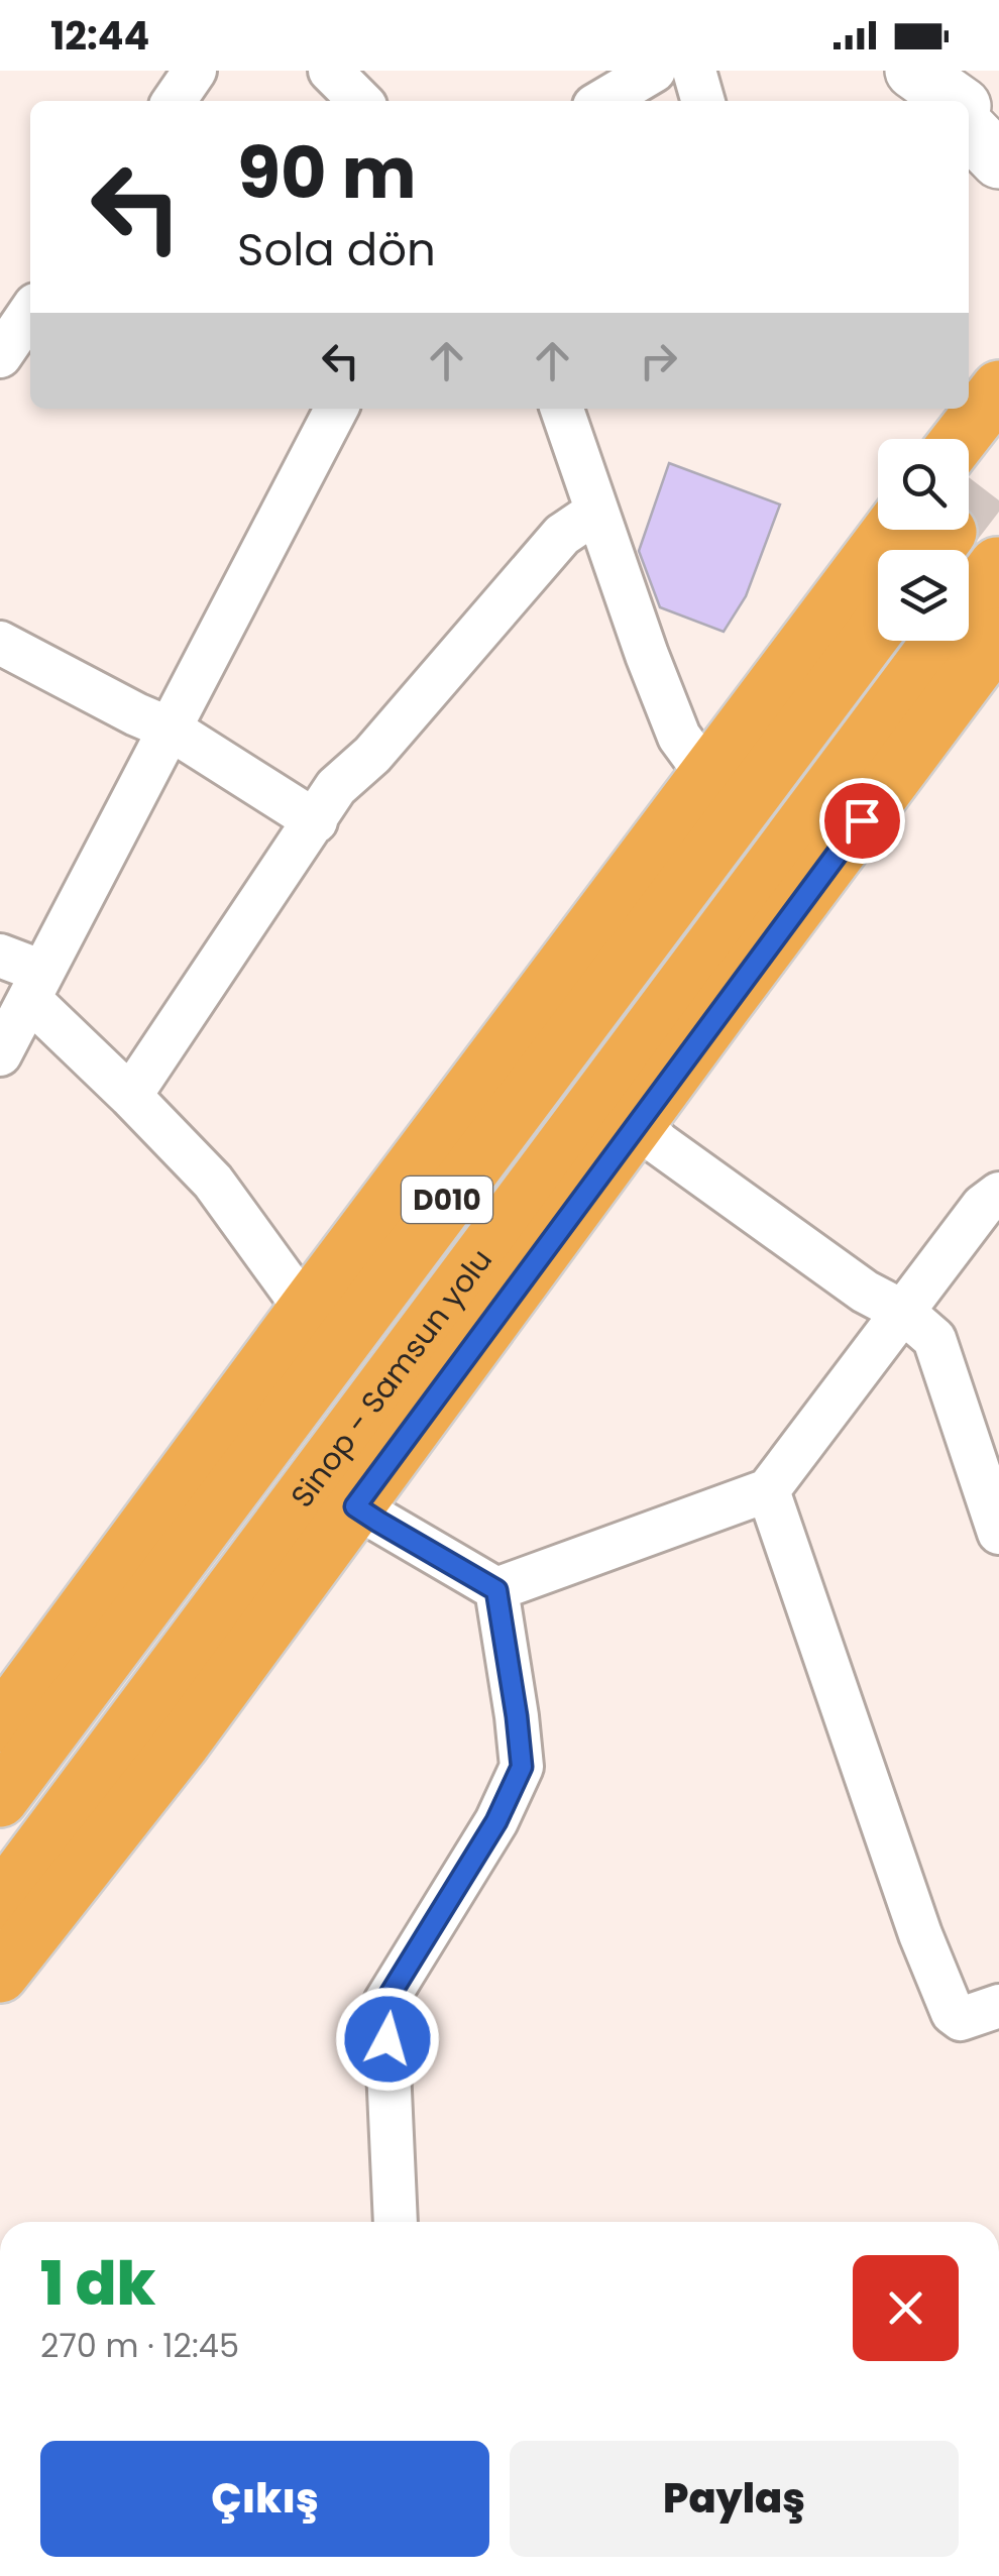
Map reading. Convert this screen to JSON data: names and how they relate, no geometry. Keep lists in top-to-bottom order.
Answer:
{
  "streets": {
    "highway": ["D010", "Sinop - Samsun yolu"]
  },
  "page": {
    "status": "12:44",
    "turn": ["90 m", "Sola dön"],
    "heading": ["1 dk", "270 m · 12:45"],
    "buttons": ["Çıkış", "Paylaş"]
  }
}
